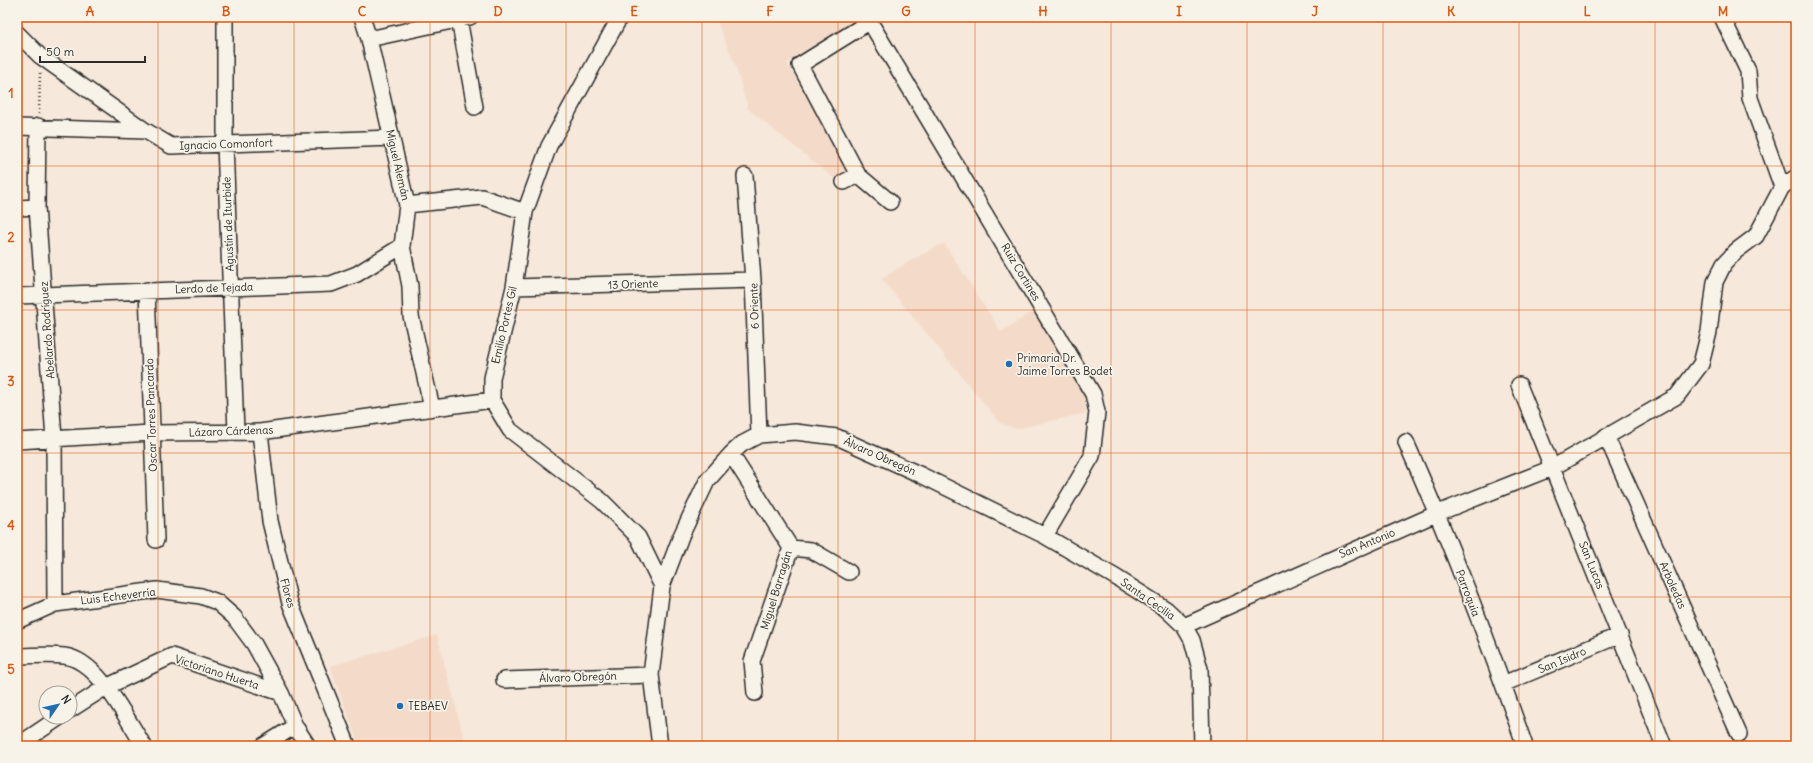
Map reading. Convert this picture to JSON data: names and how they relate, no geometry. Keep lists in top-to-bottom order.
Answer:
{
  "streets": {
    "street": [
      "Ignacio Comonfort",
      "Miguel Alemán",
      "Agustín de Iturbide",
      "Ruiz Cortines",
      "13 Oriente",
      "Lerdo de Tejada",
      "6 Oriente",
      "Emilio Portes Gil",
      "Abelardo Rodríguez",
      "Oscar Torres Pancardo",
      "Lázaro Cárdenas",
      "Álvaro Obregón",
      "San Antonio",
      "San Lucas",
      "Arboledas",
      "Miguel Barragán",
      "Flores",
      "Parroquia",
      "Luis Echeverría",
      "Santa Cecilia",
      "San Isidro",
      "Victoriano Huerta"
    ]
  },
  "crossings": [
    ["Ignacio Comonfort", "Miguel Alemán"],
    ["Ignacio Comonfort", "Agustín de Iturbide"],
    ["Ignacio Comonfort", "Abelardo Rodríguez"],
    ["Miguel Alemán", "Lerdo de Tejada"],
    ["Miguel Alemán", "Lázaro Cárdenas"],
    ["Agustín de Iturbide", "Lerdo de Tejada"],
    ["Agustín de Iturbide", "Lázaro Cárdenas"],
    ["Ruiz Cortines", "Álvaro Obregón"],
    ["Ruiz Cortines", "Santa Cecilia"],
    ["13 Oriente", "6 Oriente"],
    ["13 Oriente", "Emilio Portes Gil"],
    ["Lerdo de Tejada", "Abelardo Rodríguez"],
    ["Lerdo de Tejada", "Oscar Torres Pancardo"],
    ["6 Oriente", "Álvaro Obregón"],
    ["Emilio Portes Gil", "Lázaro Cárdenas"],
    ["Abelardo Rodríguez", "Lázaro Cárdenas"],
    ["Abelardo Rodríguez", "Luis Echeverría"],
    ["Oscar Torres Pancardo", "Lázaro Cárdenas"],
    ["Lázaro Cárdenas", "Flores"],
    ["Álvaro Obregón", "Miguel Barragán"],
    ["Álvaro Obregón", "Santa Cecilia"],
    ["San Antonio", "San Lucas"],
    ["San Antonio", "Arboledas"],
    ["San Antonio", "Parroquia"],
    ["San Antonio", "Santa Cecilia"],
    ["San Lucas", "San Isidro"],
    ["Parroquia", "San Isidro"],
    ["Luis Echeverría", "Victoriano Huerta"]
  ],
  "places": ["Primaria Dr. Jaime Torres Bodet", "TEBAEV"],
  "scale_bar": "50 m",
  "north": "top right",
  "grid": {
    "columns": [
      "A",
      "B",
      "C",
      "D",
      "E",
      "F",
      "G",
      "H",
      "I",
      "J",
      "K",
      "L",
      "M"
    ],
    "rows": [
      "1",
      "2",
      "3",
      "4",
      "5"
    ]
  }
}
